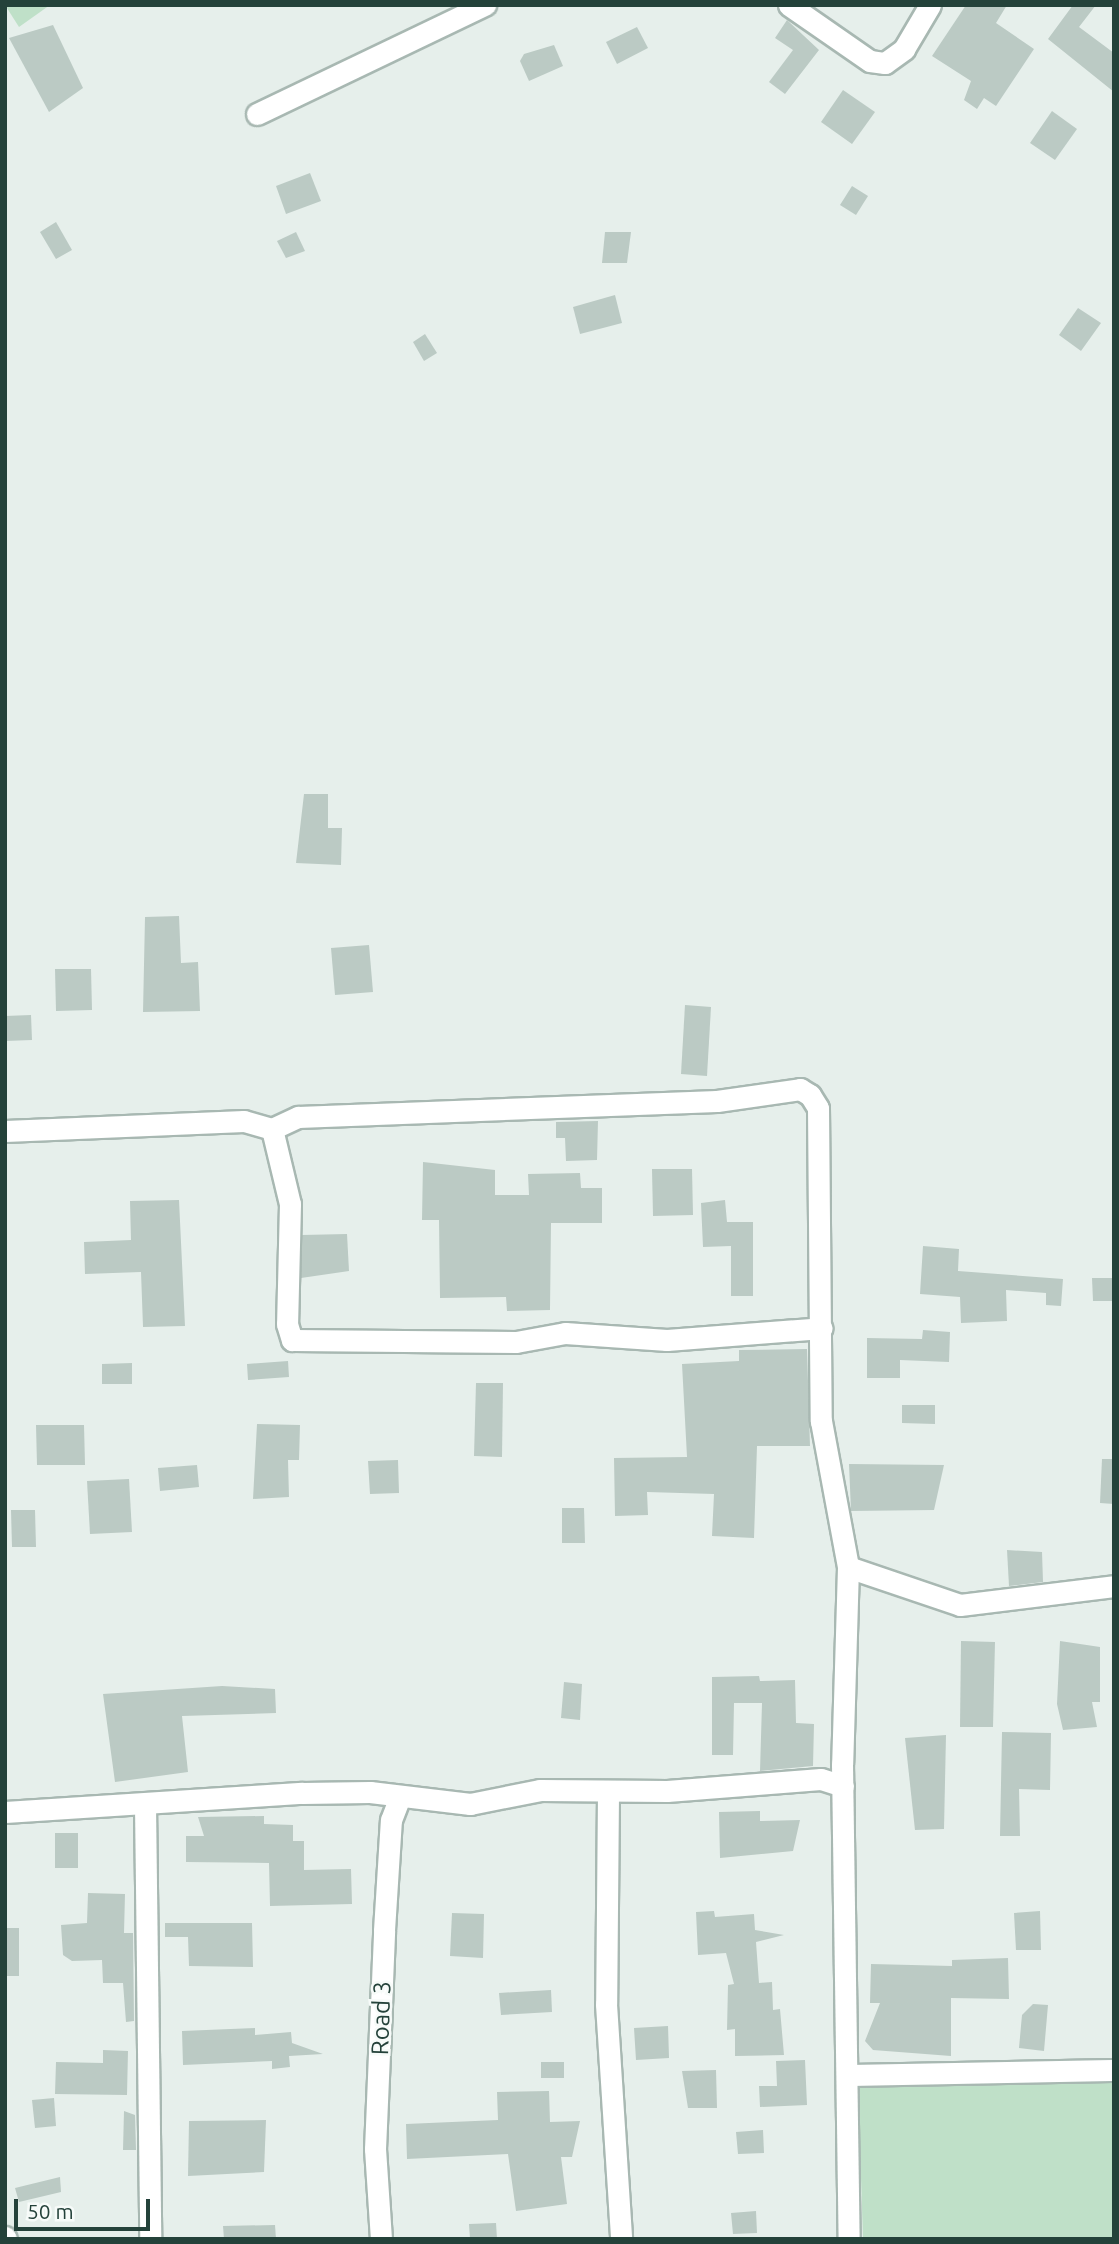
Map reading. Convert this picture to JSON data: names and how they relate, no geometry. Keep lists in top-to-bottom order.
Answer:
{
  "streets": {
    "street": ["Road 3"]
  },
  "scale_bar": "50 m"
}
